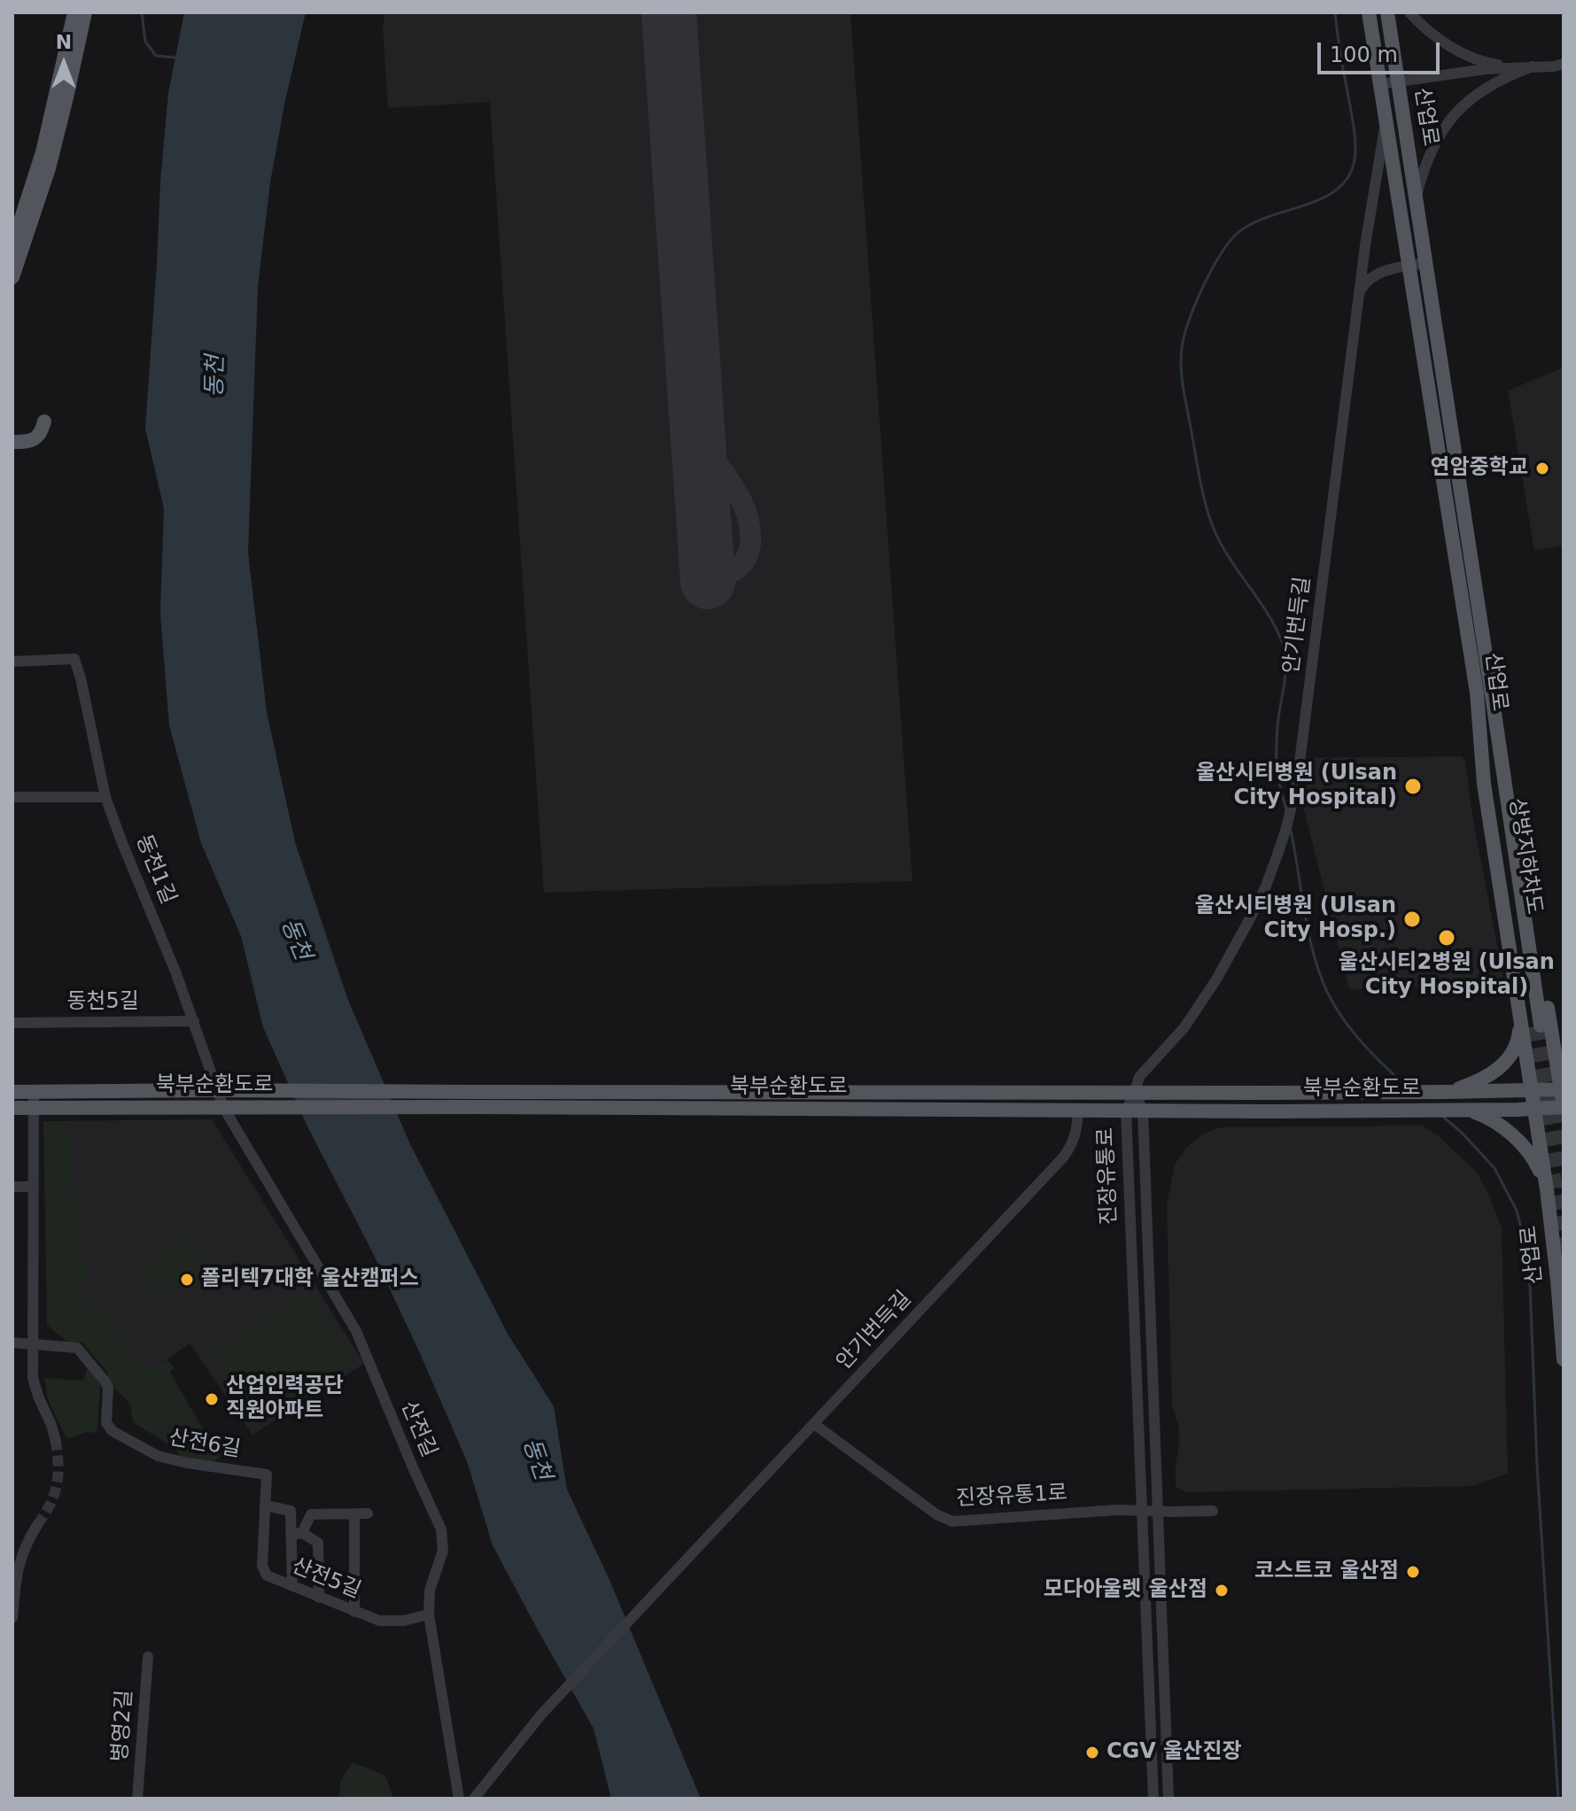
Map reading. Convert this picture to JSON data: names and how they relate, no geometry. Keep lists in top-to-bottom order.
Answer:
{
  "streets": {
    "main road": ["산업로", "북부순환도로"],
    "street": [
      "안기번득길",
      "동천1길",
      "동천5길",
      "진장유통로",
      "산전길",
      "산전6길",
      "진장유통1로",
      "산전5길",
      "병영2길"
    ]
  },
  "crossings": [
    ["산업로", "안기번득길"],
    ["산업로", "북부순환도로"],
    ["안기번득길", "북부순환도로"],
    ["안기번득길", "진장유통로"],
    ["안기번득길", "진장유통1로"],
    ["동천1길", "동천5길"],
    ["동천1길", "북부순환도로"],
    ["동천1길", "산전길"],
    ["북부순환도로", "진장유통로"],
    ["북부순환도로", "산전길"],
    ["진장유통로", "진장유통1로"],
    ["산전길", "산전5길"],
    ["산전6길", "산전5길"]
  ],
  "water": ["동천"],
  "places": [
    "연암중학교",
    "울산시티병원 (Ulsan City Hospital)",
    "울산시티병원 (Ulsan City Hosp.)",
    "울산시티2병원 (Ulsan City Hospital)",
    "폴리텍7대학 울산캠퍼스",
    "산업인력공단 직원아파트",
    "코스트코 울산점",
    "모다아울렛 울산점",
    "CGV 울산진장"
  ],
  "scale_bar": "100 m",
  "north": "top"
}
